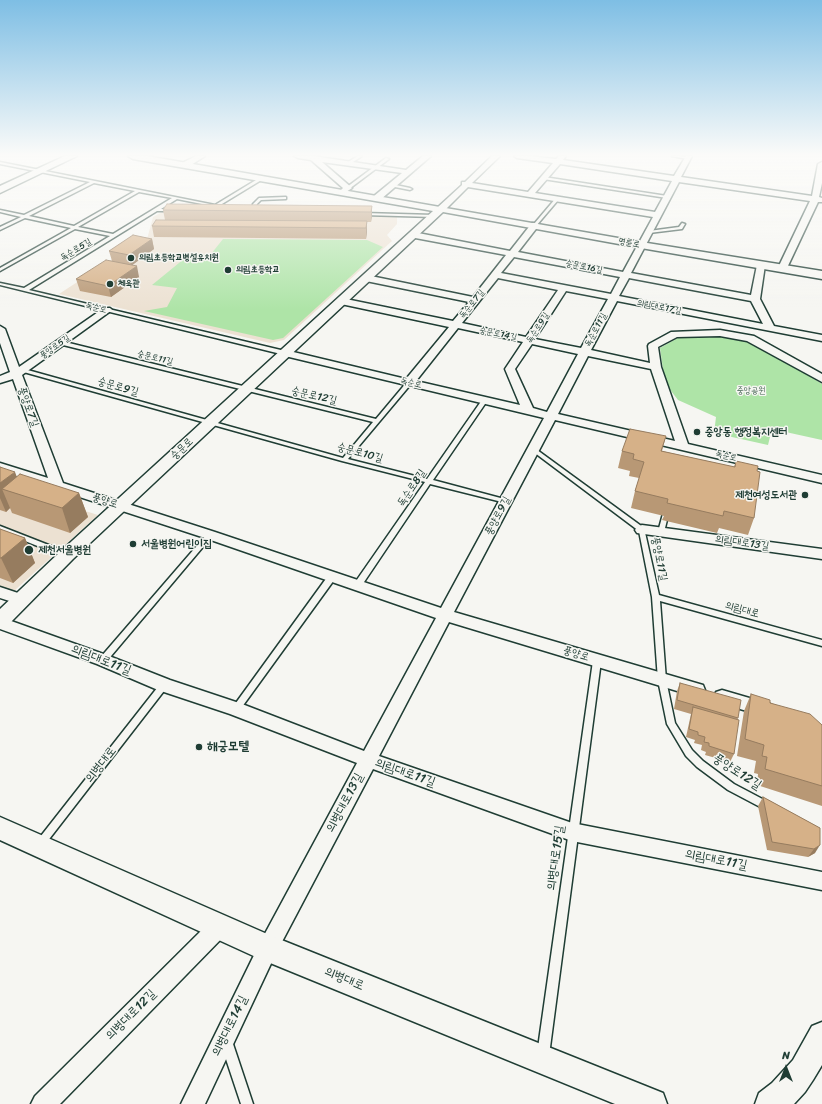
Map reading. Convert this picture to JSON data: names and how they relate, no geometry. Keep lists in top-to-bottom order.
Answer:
{
  "streets": {
    "street": [
      "명륜로",
      "숭문로16길",
      "독순로7길",
      "의림대로17길",
      "독순로",
      "독순로9길",
      "독순로11길",
      "숭문로14길",
      "풍양로5길",
      "풍양로7길",
      "숭문로",
      "풍양로",
      "풍양로9길",
      "의림대로13길",
      "의림대로11길",
      "의병대로",
      "의병대로13길",
      "의병대로12길",
      "의병대로14길"
    ],
    "lane": [
      "독순로5길",
      "숭문로11길",
      "숭문로9길",
      "숭문로12길",
      "숭문로10길",
      "독순로8길",
      "풍양로11길",
      "의림대로",
      "풍양로12길",
      "의병대로15길"
    ]
  },
  "crossings": [
    ["명륜로", "독순로7길"],
    ["명륜로", "독순로11길"],
    ["명륜로", "숭문로"],
    ["독순로5길", "독순로"],
    ["숭문로16길", "독순로7길"],
    ["숭문로16길", "독순로11길"],
    ["숭문로16길", "숭문로"],
    ["독순로7길", "의림대로17길"],
    ["독순로7길", "독순로"],
    ["독순로7길", "숭문로14길"],
    ["의림대로17길", "독순로9길"],
    ["의림대로17길", "독순로11길"],
    ["독순로", "독순로9길"],
    ["독순로", "독순로11길"],
    ["독순로", "풍양로5길"],
    ["독순로", "숭문로"],
    ["독순로", "독순로8길"],
    ["독순로", "풍양로9길"],
    ["독순로9길", "숭문로14길"],
    ["독순로11길", "숭문로14길"],
    ["독순로11길", "풍양로9길"],
    ["숭문로14길", "숭문로"],
    ["풍양로5길", "숭문로11길"],
    ["풍양로5길", "숭문로9길"],
    ["풍양로5길", "풍양로7길"],
    ["숭문로11길", "숭문로12길"],
    ["숭문로11길", "숭문로"],
    ["숭문로9길", "풍양로7길"],
    ["숭문로9길", "숭문로"],
    ["숭문로9길", "숭문로10길"],
    ["숭문로12길", "숭문로"],
    ["풍양로7길", "풍양로"],
    ["숭문로", "숭문로10길"],
    ["숭문로", "풍양로"],
    ["숭문로", "의림대로11길"],
    ["숭문로10길", "독순로8길"],
    ["숭문로10길", "풍양로9길"],
    ["독순로8길", "풍양로"],
    ["풍양로", "풍양로9길"],
    ["풍양로", "풍양로11길"],
    ["풍양로", "풍양로12길"],
    ["풍양로", "의병대로13길"],
    ["풍양로", "의병대로15길"],
    ["풍양로9길", "풍양로11길"],
    ["풍양로9길", "의병대로13길"],
    ["의림대로13길", "풍양로11길"],
    ["풍양로11길", "의림대로"],
    ["풍양로11길", "풍양로12길"],
    ["의림대로11길", "의병대로"],
    ["의림대로11길", "의병대로13길"],
    ["의림대로11길", "의병대로15길"],
    ["의병대로", "의병대로13길"],
    ["의병대로", "의병대로15길"],
    ["의병대로", "의병대로12길"],
    ["의병대로", "의병대로14길"],
    ["의병대로13길", "의병대로14길"]
  ],
  "parks": ["중앙공원"],
  "places": [
    "의림초등학교병설유치원",
    "의림초등학교",
    "체육관",
    "중앙동 행정복지센터",
    "제천여성도서관",
    "서울병원어린이집",
    "제천서울병원",
    "해궁모텔"
  ],
  "north": "top"
}
